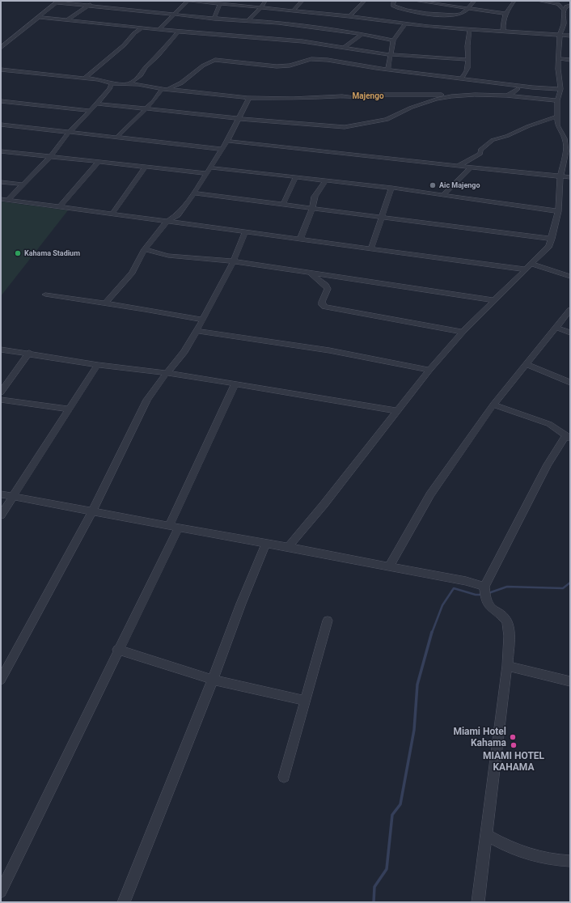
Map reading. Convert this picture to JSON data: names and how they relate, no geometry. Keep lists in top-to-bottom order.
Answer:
{
  "districts": ["Majengo"],
  "places": [
    "Aic Majengo",
    "Kahama Stadium",
    "Miami Hotel Kahama",
    "MIAMI HOTEL KAHAMA"
  ]
}
